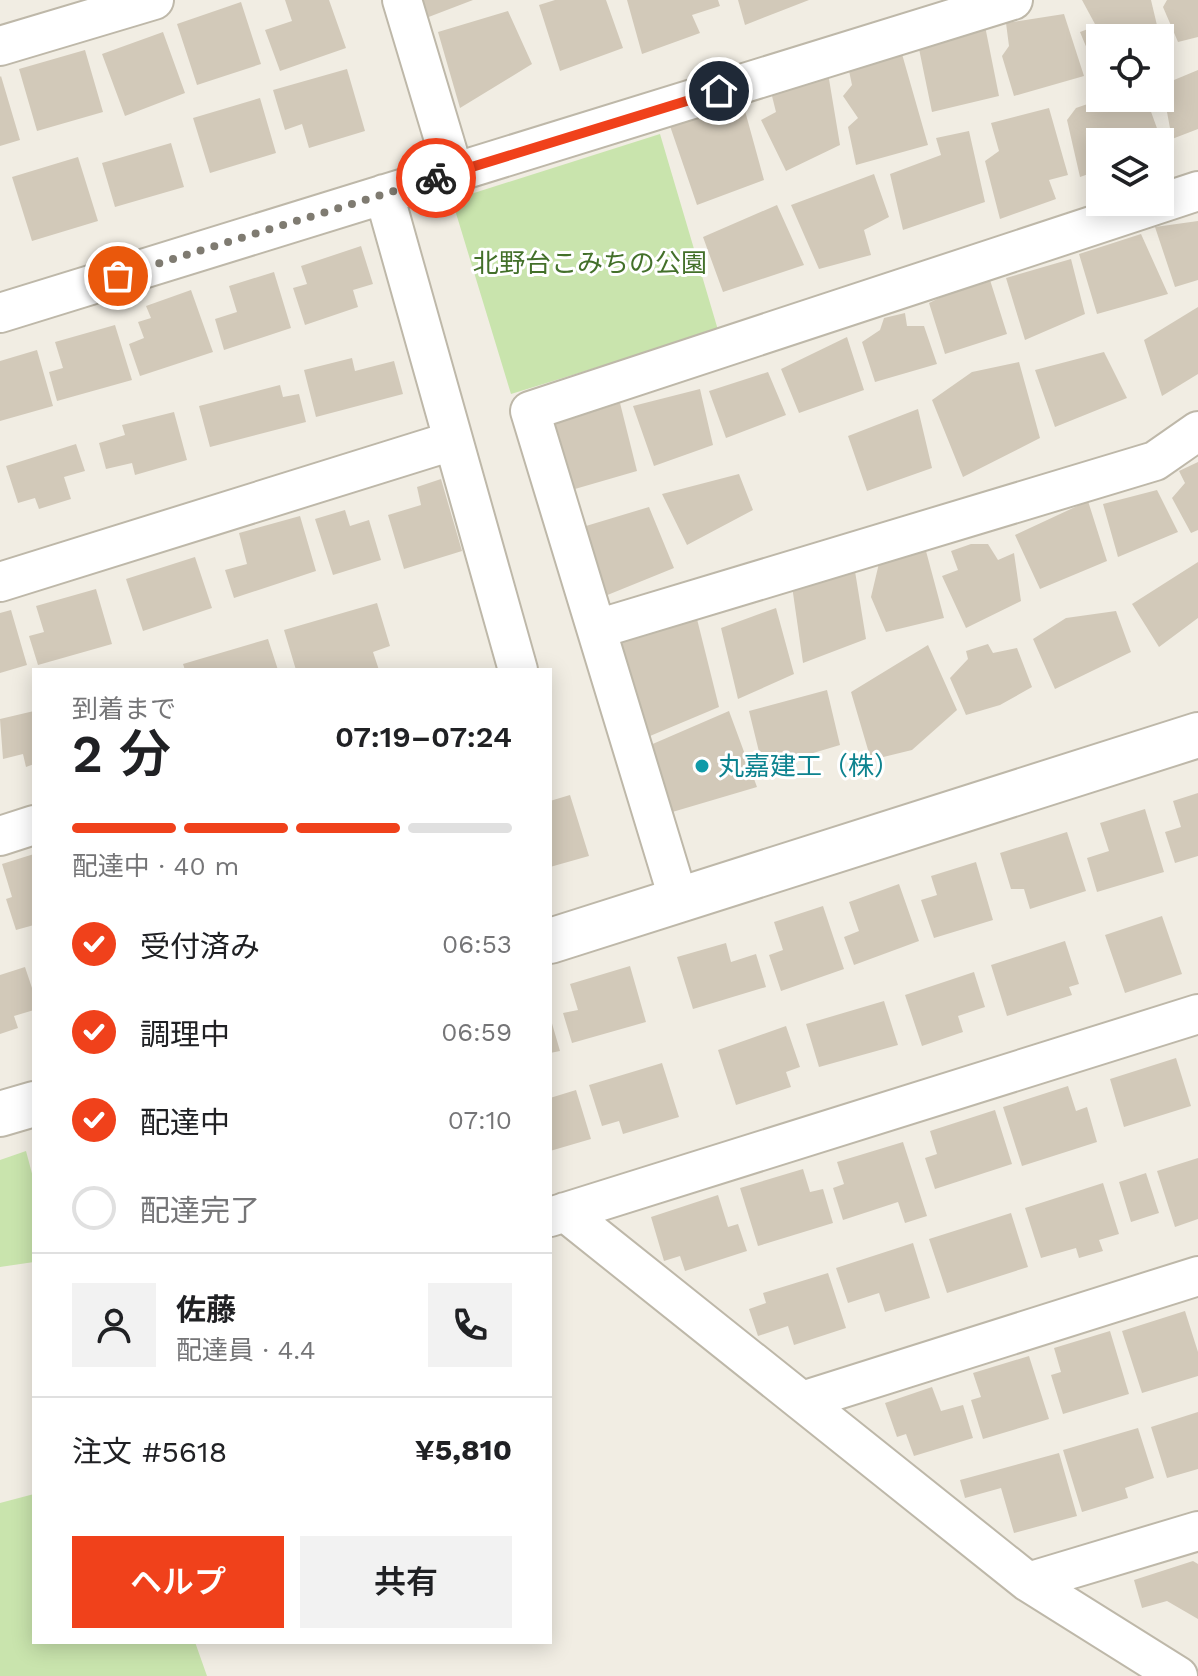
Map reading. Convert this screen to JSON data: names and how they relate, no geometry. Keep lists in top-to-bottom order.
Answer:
{
  "parks": ["北野台こみちの公園"],
  "places": ["丸嘉建工（株）"],
  "page": {
    "heading": ["2 分", "到着まで", "07:19–07:24"],
    "panel": [
      "佐藤",
      "配達員 · 4.4",
      "注文 #5618",
      "¥5,810"
    ],
    "bar": "配達中 · 40 m",
    "list": [
      ["受付済み", "06:53"],
      ["調理中", "06:59"],
      ["配達中", "07:10"],
      "配達完了"
    ],
    "buttons": ["ヘルプ", "共有"]
  }
}
